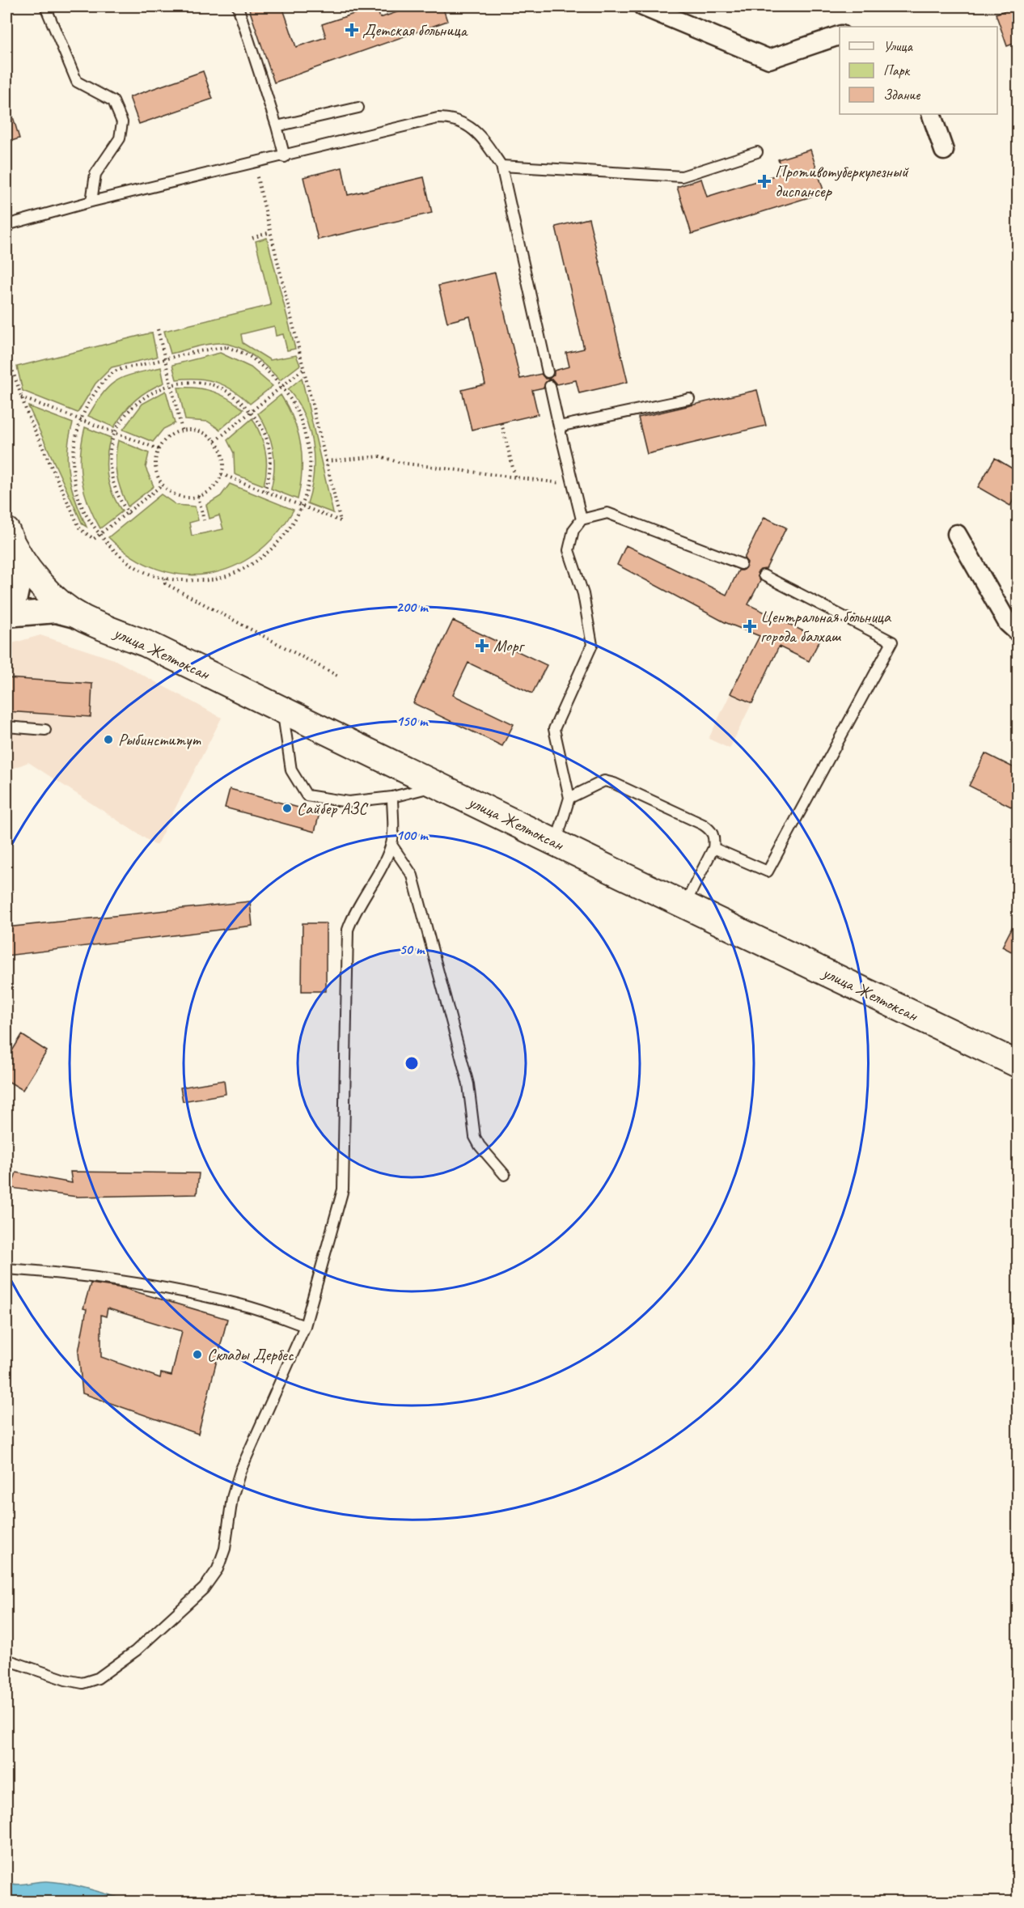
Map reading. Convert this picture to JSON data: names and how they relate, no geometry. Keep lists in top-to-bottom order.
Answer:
{
  "streets": {
    "main road": ["улица Желтоксан"]
  },
  "places": {
    "health": [
      "Детская больница",
      "Противотуберкулезный диспансер",
      "Центральная больница города балхаш",
      "Морг"
    ],
    "other": ["Рыбинститут", "Сайбер АЗС", "Склады Дербес"]
  },
  "legend": ["Улица", "Парк", "Здание"],
  "rings": [
    "200 m",
    "150 m",
    "100 m",
    "50 m"
  ]
}
